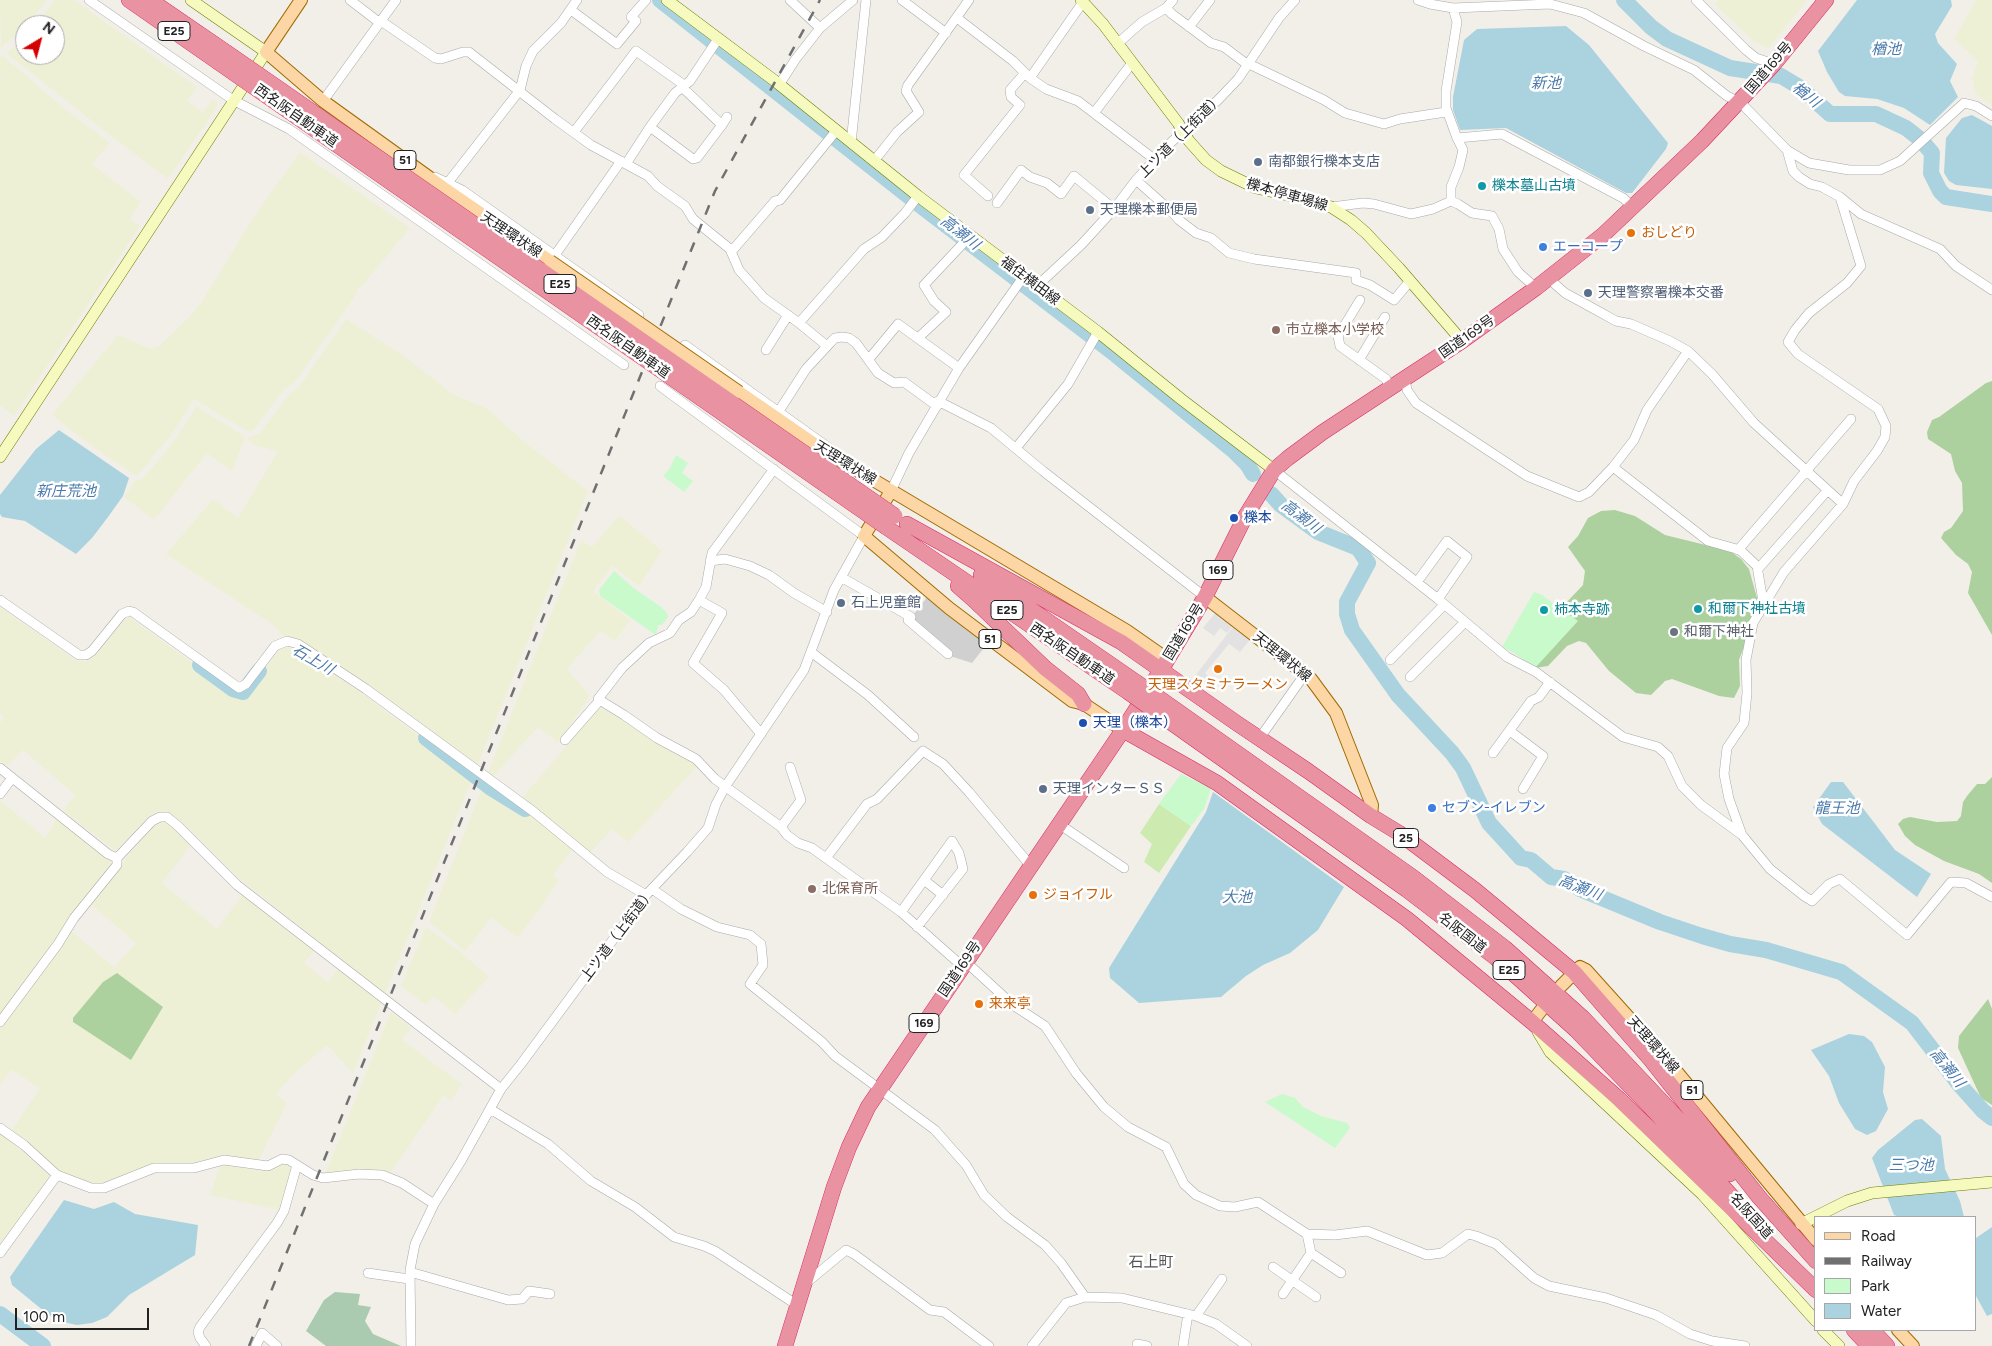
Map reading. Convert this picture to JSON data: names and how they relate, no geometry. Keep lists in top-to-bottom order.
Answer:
{
  "streets": {
    "highway": [
      "E25",
      "国道169号",
      "西名阪自動車道",
      "169",
      "25",
      "名阪国道"
    ],
    "main road": [
      "51",
      "櫟本停車場線",
      "天理環状線",
      "福住横田線"
    ],
    "street": ["上ツ道（上街道）"]
  },
  "crossings": [
    ["国道169号", "51"],
    ["国道169号", "櫟本停車場線"],
    ["国道169号", "天理環状線"],
    ["国道169号", "福住横田線"],
    ["国道169号", "25"],
    ["西名阪自動車道", "名阪国道"],
    ["上ツ道（上街道）", "51"],
    ["上ツ道（上街道）", "櫟本停車場線"],
    ["上ツ道（上街道）", "天理環状線"],
    ["上ツ道（上街道）", "福住横田線"],
    ["51", "天理環状線"],
    ["天理環状線", "25"]
  ],
  "districts": ["石上町"],
  "water": [
    "楢池",
    "新池",
    "楢川",
    "高瀬川",
    "新庄荒池",
    "石上川",
    "龍王池",
    "大池",
    "三つ池"
  ],
  "places": [
    "南都銀行櫟本支店",
    "櫟本墓山古墳",
    "天理櫟本郵便局",
    "おしどり",
    "エーコープ",
    "天理警察署櫟本交番",
    "市立櫟本小学校",
    "櫟本",
    "石上児童館",
    "和爾下神社古墳",
    "柿本寺跡",
    "和爾下神社",
    "天理スタミナラーメン",
    "天理（櫟本）",
    "天理インターＳＳ",
    "セブン-イレブン",
    "北保育所",
    "ジョイフル",
    "来来亭"
  ],
  "legend": [
    "Road",
    "Railway",
    "Park",
    "Water"
  ],
  "scale_bar": "100 m",
  "north": "top right"
}
